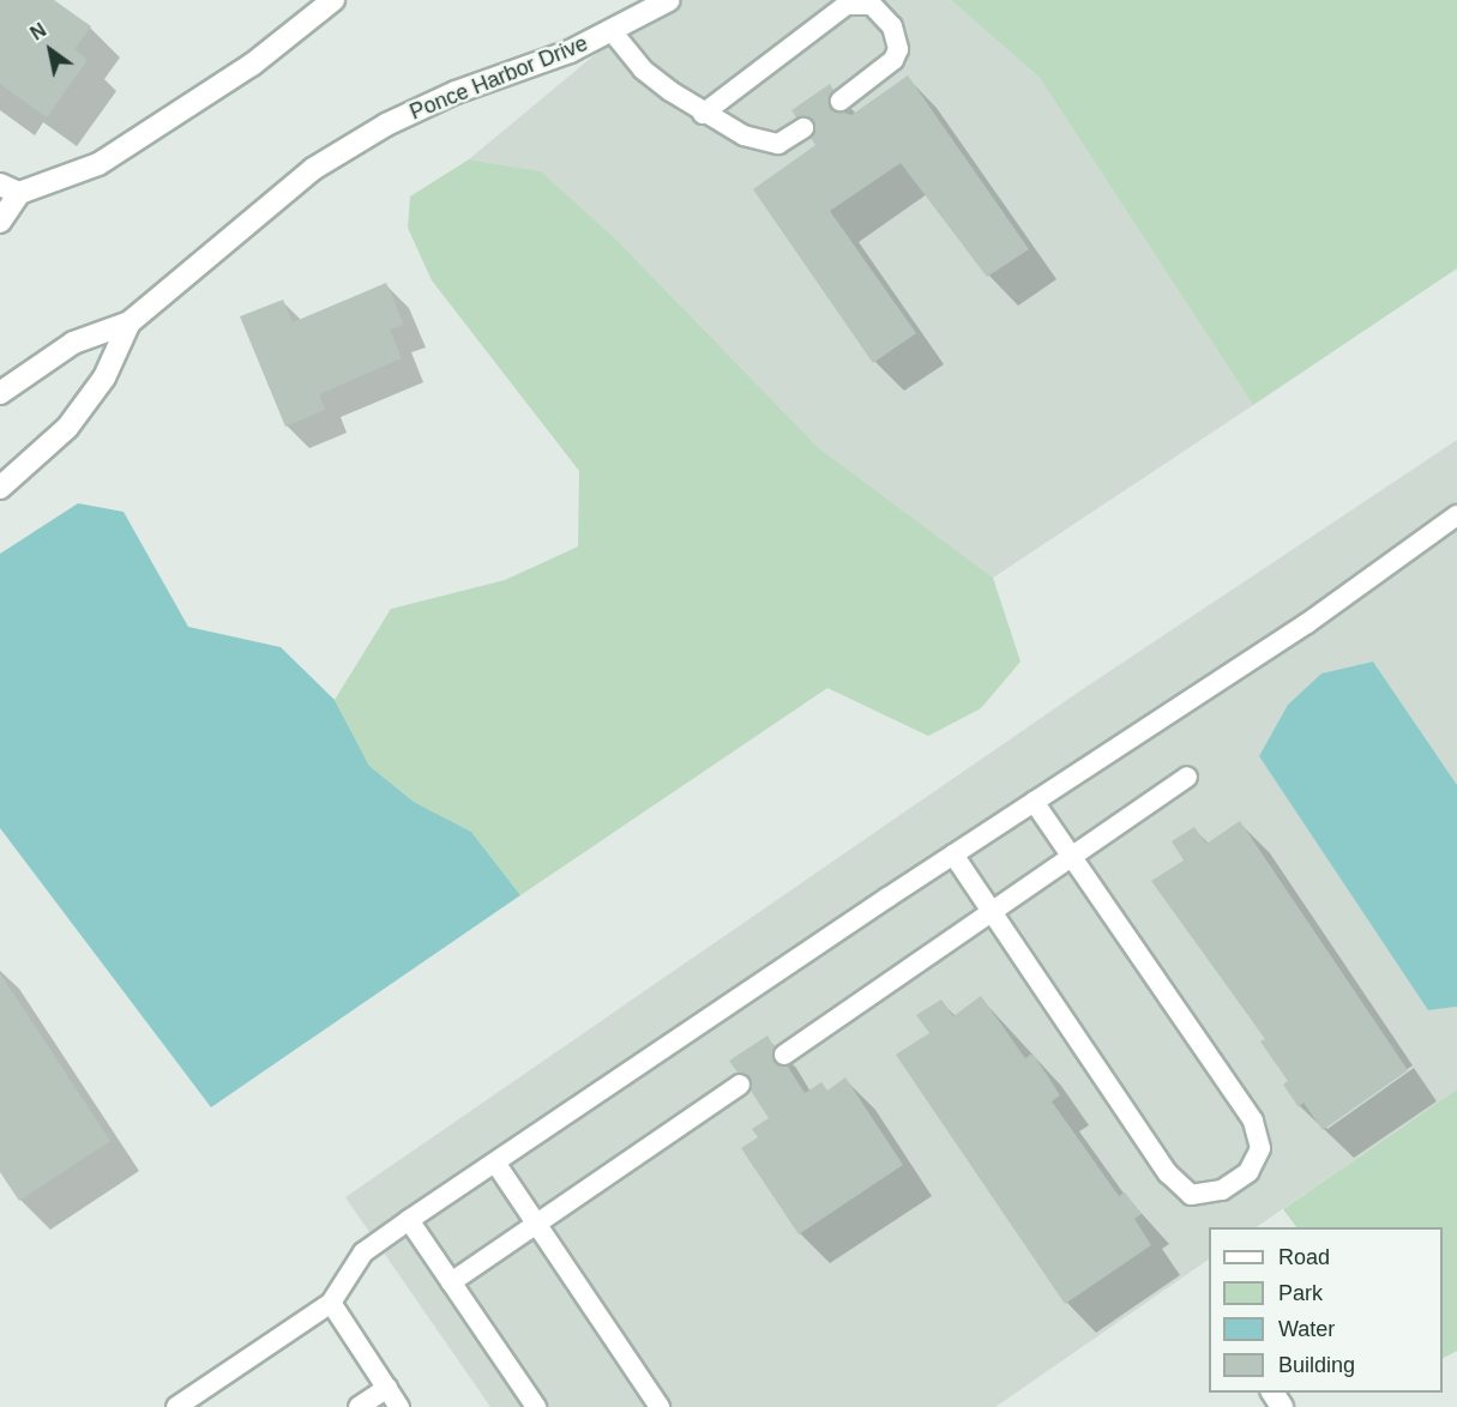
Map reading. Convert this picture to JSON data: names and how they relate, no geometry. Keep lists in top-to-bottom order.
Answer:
{
  "streets": {
    "street": ["Ponce Harbor Drive"]
  },
  "legend": [
    "Road",
    "Park",
    "Water",
    "Building"
  ],
  "north": "top left"
}
